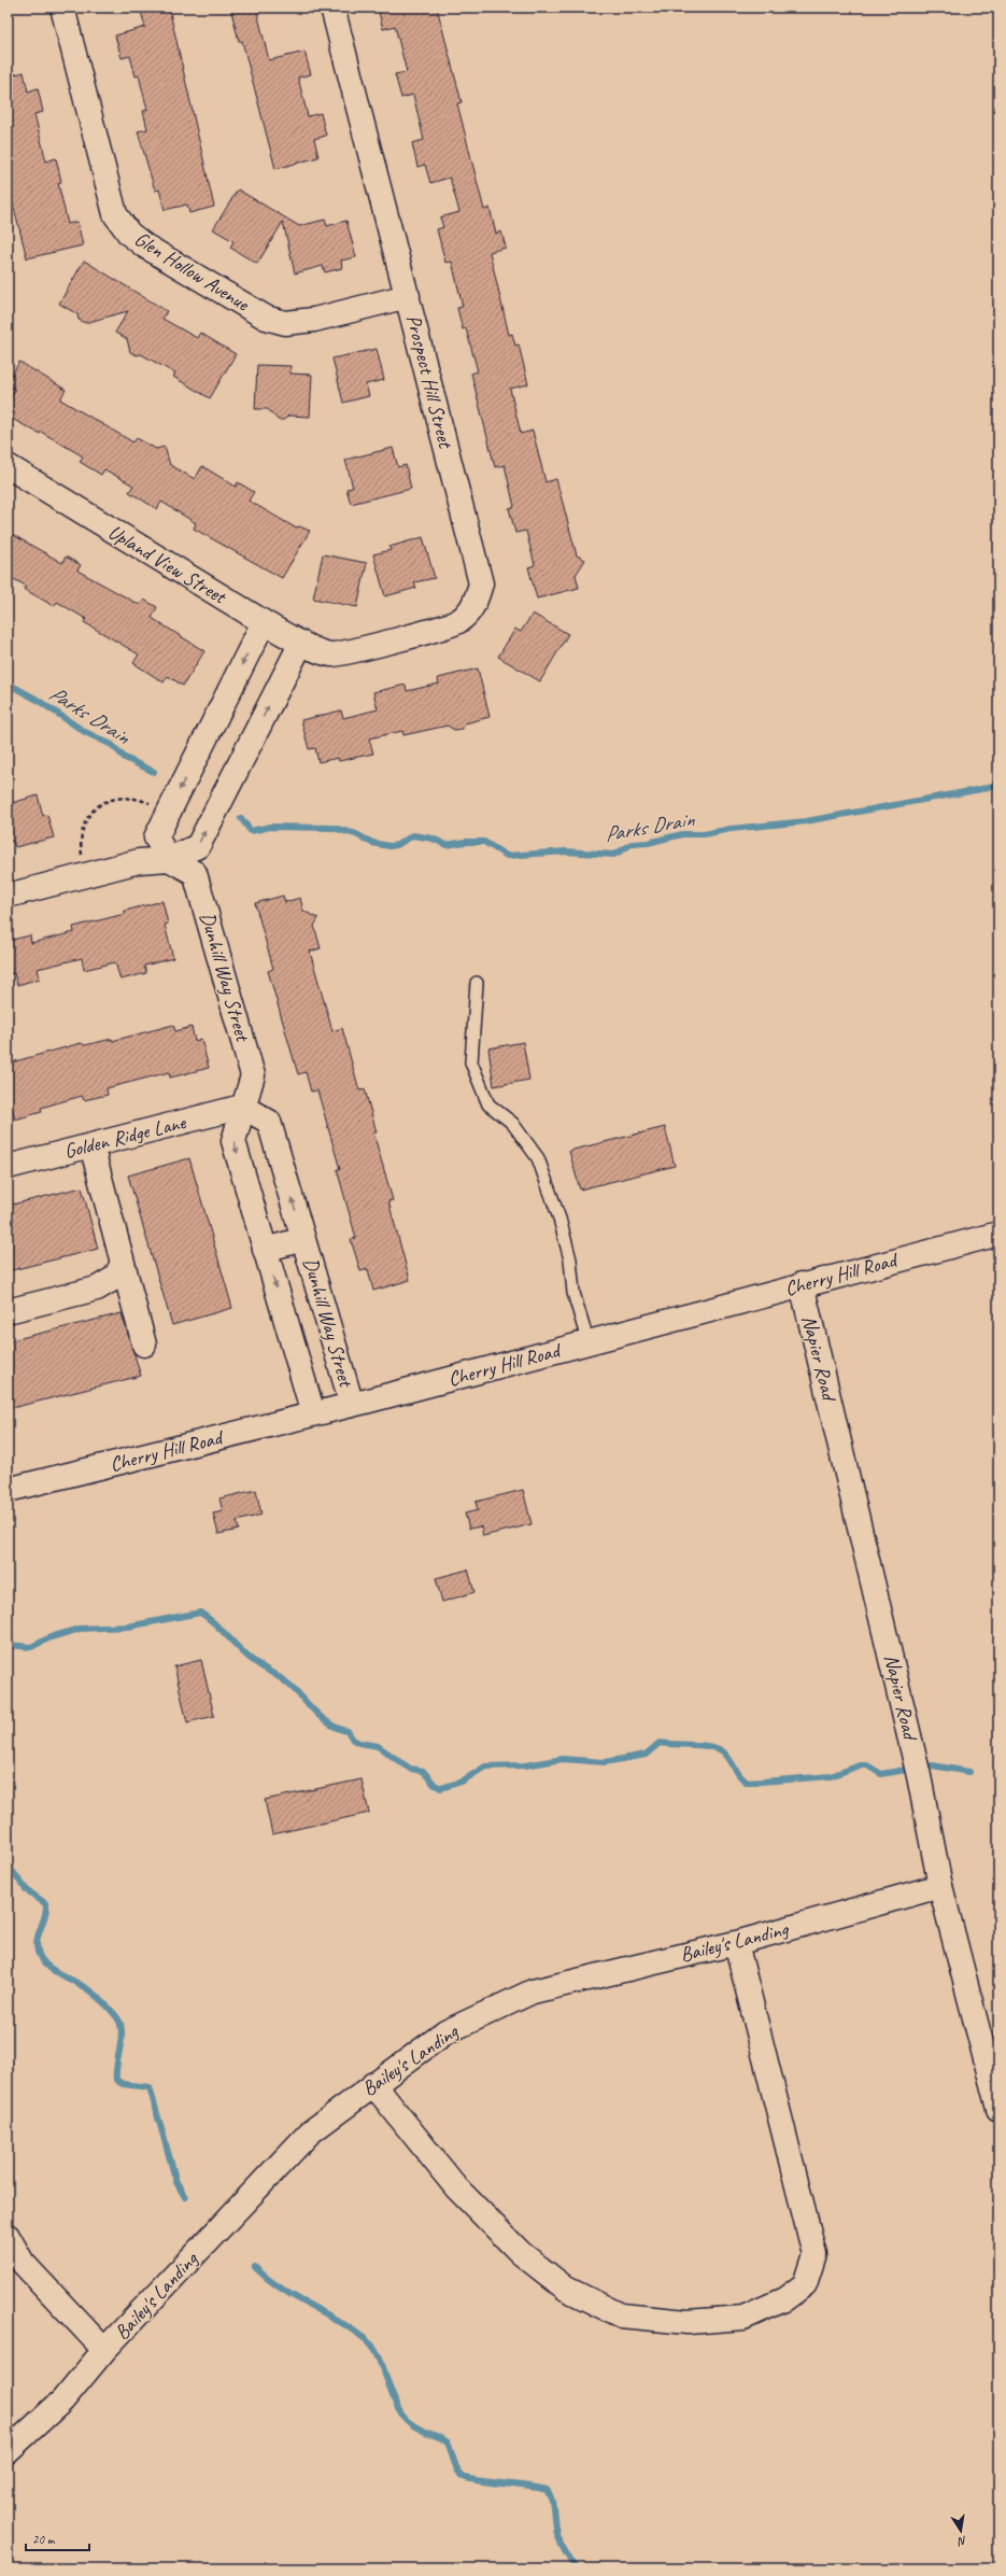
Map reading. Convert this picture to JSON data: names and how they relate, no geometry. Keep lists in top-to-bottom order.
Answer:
{
  "streets": {
    "street": [
      "Glen Hollow Avenue",
      "Prospect Hill Street",
      "Upland View Street",
      "Dunhill Way Street",
      "Golden Ridge Lane",
      "Cherry Hill Road",
      "Napier Road",
      "Bailey's Landing"
    ]
  },
  "crossings": [
    ["Glen Hollow Avenue", "Prospect Hill Street"],
    ["Prospect Hill Street", "Upland View Street"],
    ["Dunhill Way Street", "Golden Ridge Lane"],
    ["Dunhill Way Street", "Cherry Hill Road"],
    ["Cherry Hill Road", "Napier Road"],
    ["Napier Road", "Bailey's Landing"]
  ],
  "water": ["Parks Drain"],
  "scale_bar": "20 m",
  "north": "bottom"
}
